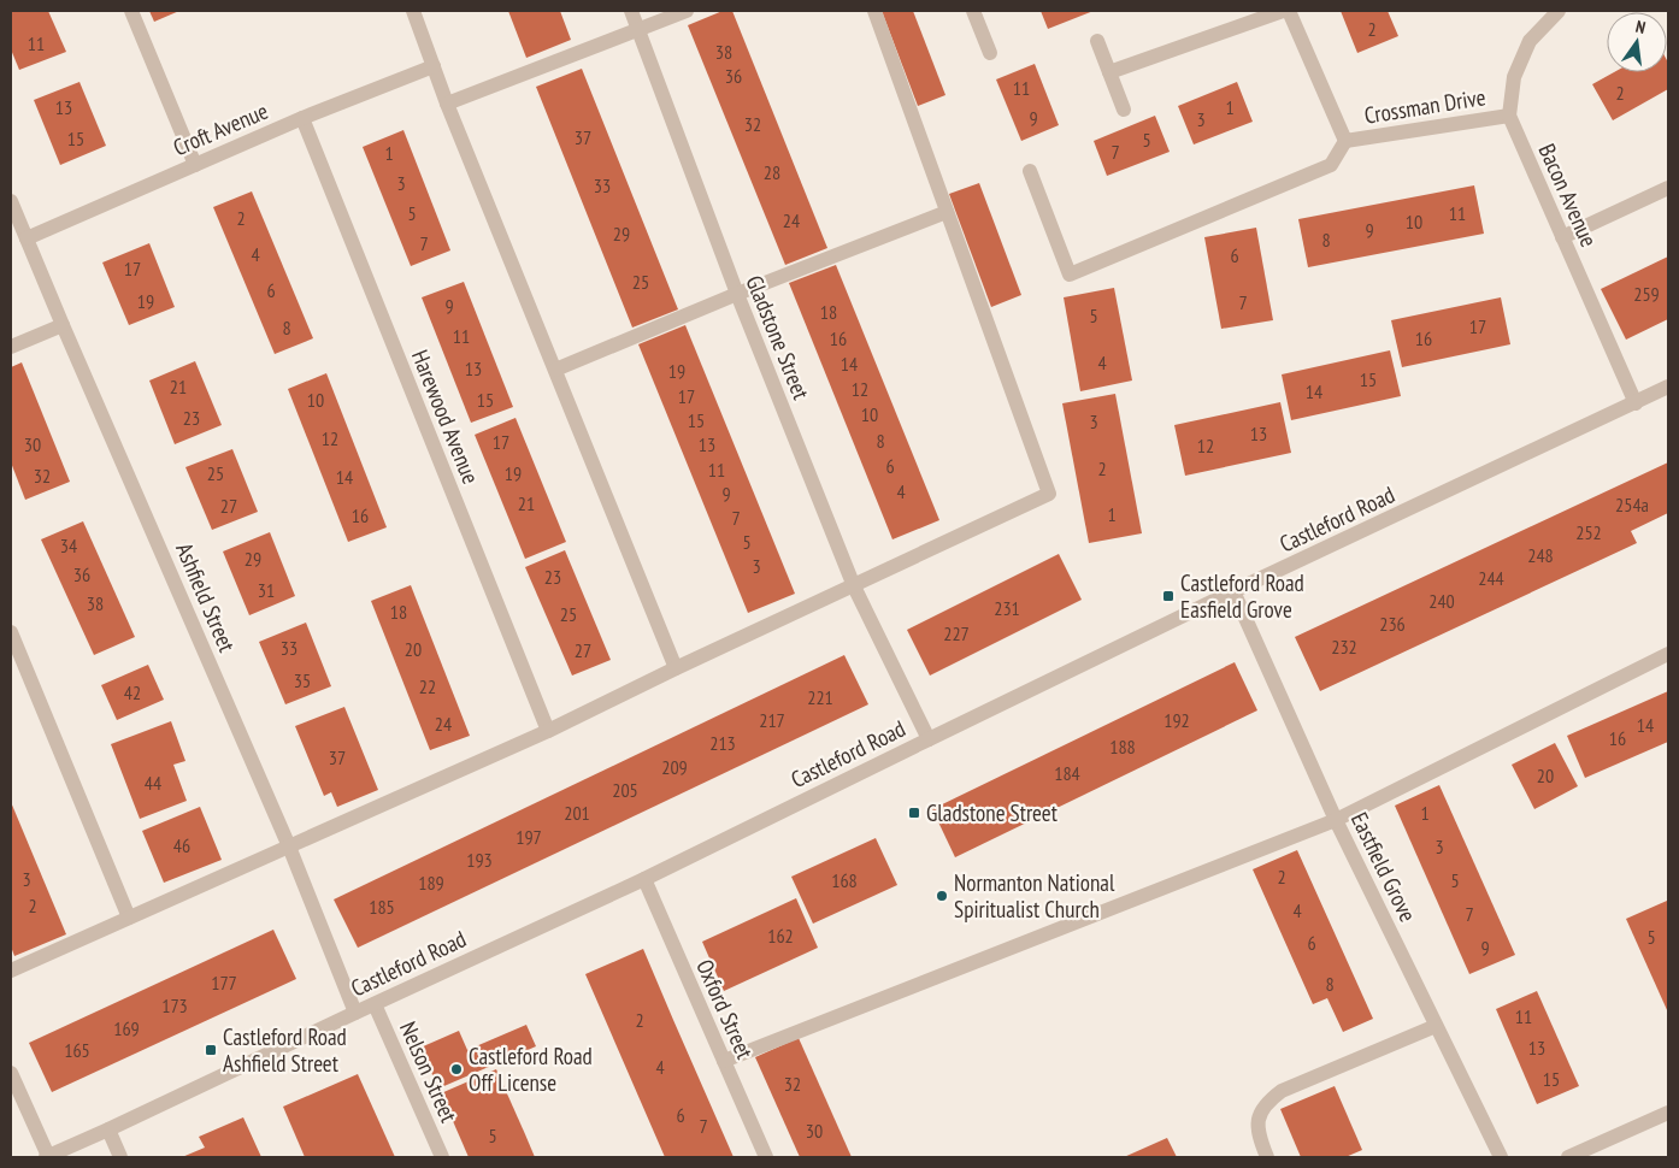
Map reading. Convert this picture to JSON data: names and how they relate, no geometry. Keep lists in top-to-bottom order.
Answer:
{
  "streets": {
    "street": [
      "Crossman Drive",
      "Croft Avenue",
      "Bacon Avenue",
      "Gladstone Street",
      "Harewood Avenue",
      "Castleford Road",
      "Ashfield Street",
      "Eastfield Grove",
      "Oxford Street",
      "Nelson Street"
    ]
  },
  "crossings": [
    ["Crossman Drive", "Bacon Avenue"],
    ["Croft Avenue", "Harewood Avenue"],
    ["Croft Avenue", "Ashfield Street"],
    ["Bacon Avenue", "Castleford Road"],
    ["Gladstone Street", "Castleford Road"],
    ["Castleford Road", "Ashfield Street"],
    ["Castleford Road", "Eastfield Grove"],
    ["Castleford Road", "Oxford Street"],
    ["Castleford Road", "Nelson Street"]
  ],
  "places": {
    "transit": ["Castleford Road Easfield Grove", "Gladstone Street", "Castleford Road Ashfield Street"],
    "other": ["Normanton National Spiritualist Church", "Castleford Road Off License"]
  },
  "house_numbers": [
    "2",
    "11",
    "38",
    "36",
    "11",
    "2",
    "13",
    "1",
    "9",
    "3",
    "32",
    "37",
    "15",
    "5",
    "7",
    "1",
    "28",
    "3",
    "33",
    "5",
    "11",
    "2",
    "24",
    "10",
    "9",
    "29",
    "8",
    "7",
    "4",
    "6",
    "17",
    "25",
    "6",
    "259",
    "19",
    "7",
    "9",
    "18",
    "5",
    "17",
    "8",
    "11",
    "16",
    "16",
    "4",
    "14",
    "13",
    "19",
    "15",
    "21",
    "12",
    "14",
    "17",
    "10",
    "15",
    "10",
    "23",
    "15",
    "3",
    "13",
    "12",
    "8",
    "17",
    "30",
    "13",
    "12",
    "6",
    "2",
    "11",
    "25",
    "19",
    "32",
    "14",
    "4",
    "9",
    "21",
    "254a",
    "27",
    "1",
    "16",
    "7",
    "252",
    "5",
    "34",
    "248",
    "29",
    "3",
    "36",
    "23",
    "244",
    "31",
    "240",
    "38",
    "231",
    "18",
    "25",
    "236",
    "227",
    "232",
    "33",
    "20",
    "27",
    "35",
    "22",
    "42",
    "221",
    "217",
    "192",
    "24",
    "14",
    "16",
    "213",
    "188",
    "37",
    "209",
    "184",
    "20",
    "44",
    "205",
    "201",
    "1",
    "197",
    "46",
    "3",
    "193",
    "2",
    "3",
    "168",
    "5",
    "189",
    "2",
    "185",
    "4",
    "7",
    "162",
    "5",
    "6",
    "9",
    "177",
    "8",
    "173",
    "11",
    "2",
    "169",
    "13",
    "165",
    "4",
    "15",
    "32",
    "6",
    "7",
    "30",
    "5"
  ],
  "north": "top"
}
